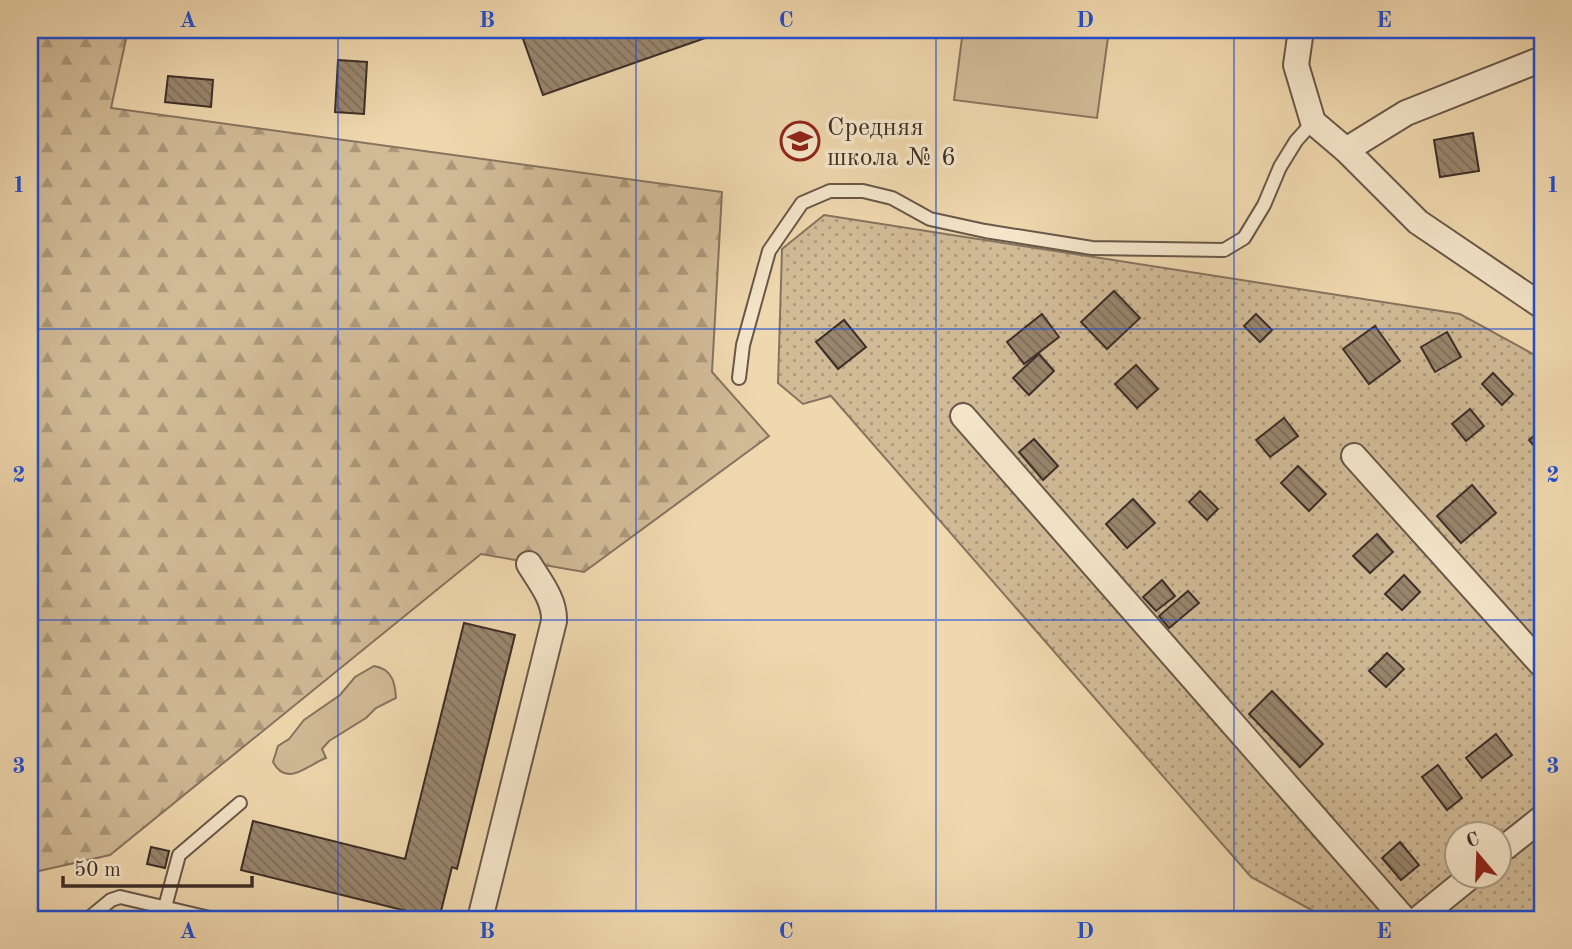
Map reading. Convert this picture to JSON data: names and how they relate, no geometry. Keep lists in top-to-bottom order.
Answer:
{
  "places": {
    "school or university": ["Средняя школа № 6"]
  },
  "scale_bar": "50 m",
  "north": "top",
  "grid": {
    "columns": [
      "A",
      "B",
      "C",
      "D",
      "E"
    ],
    "rows": ["1", "2", "3"]
  }
}
